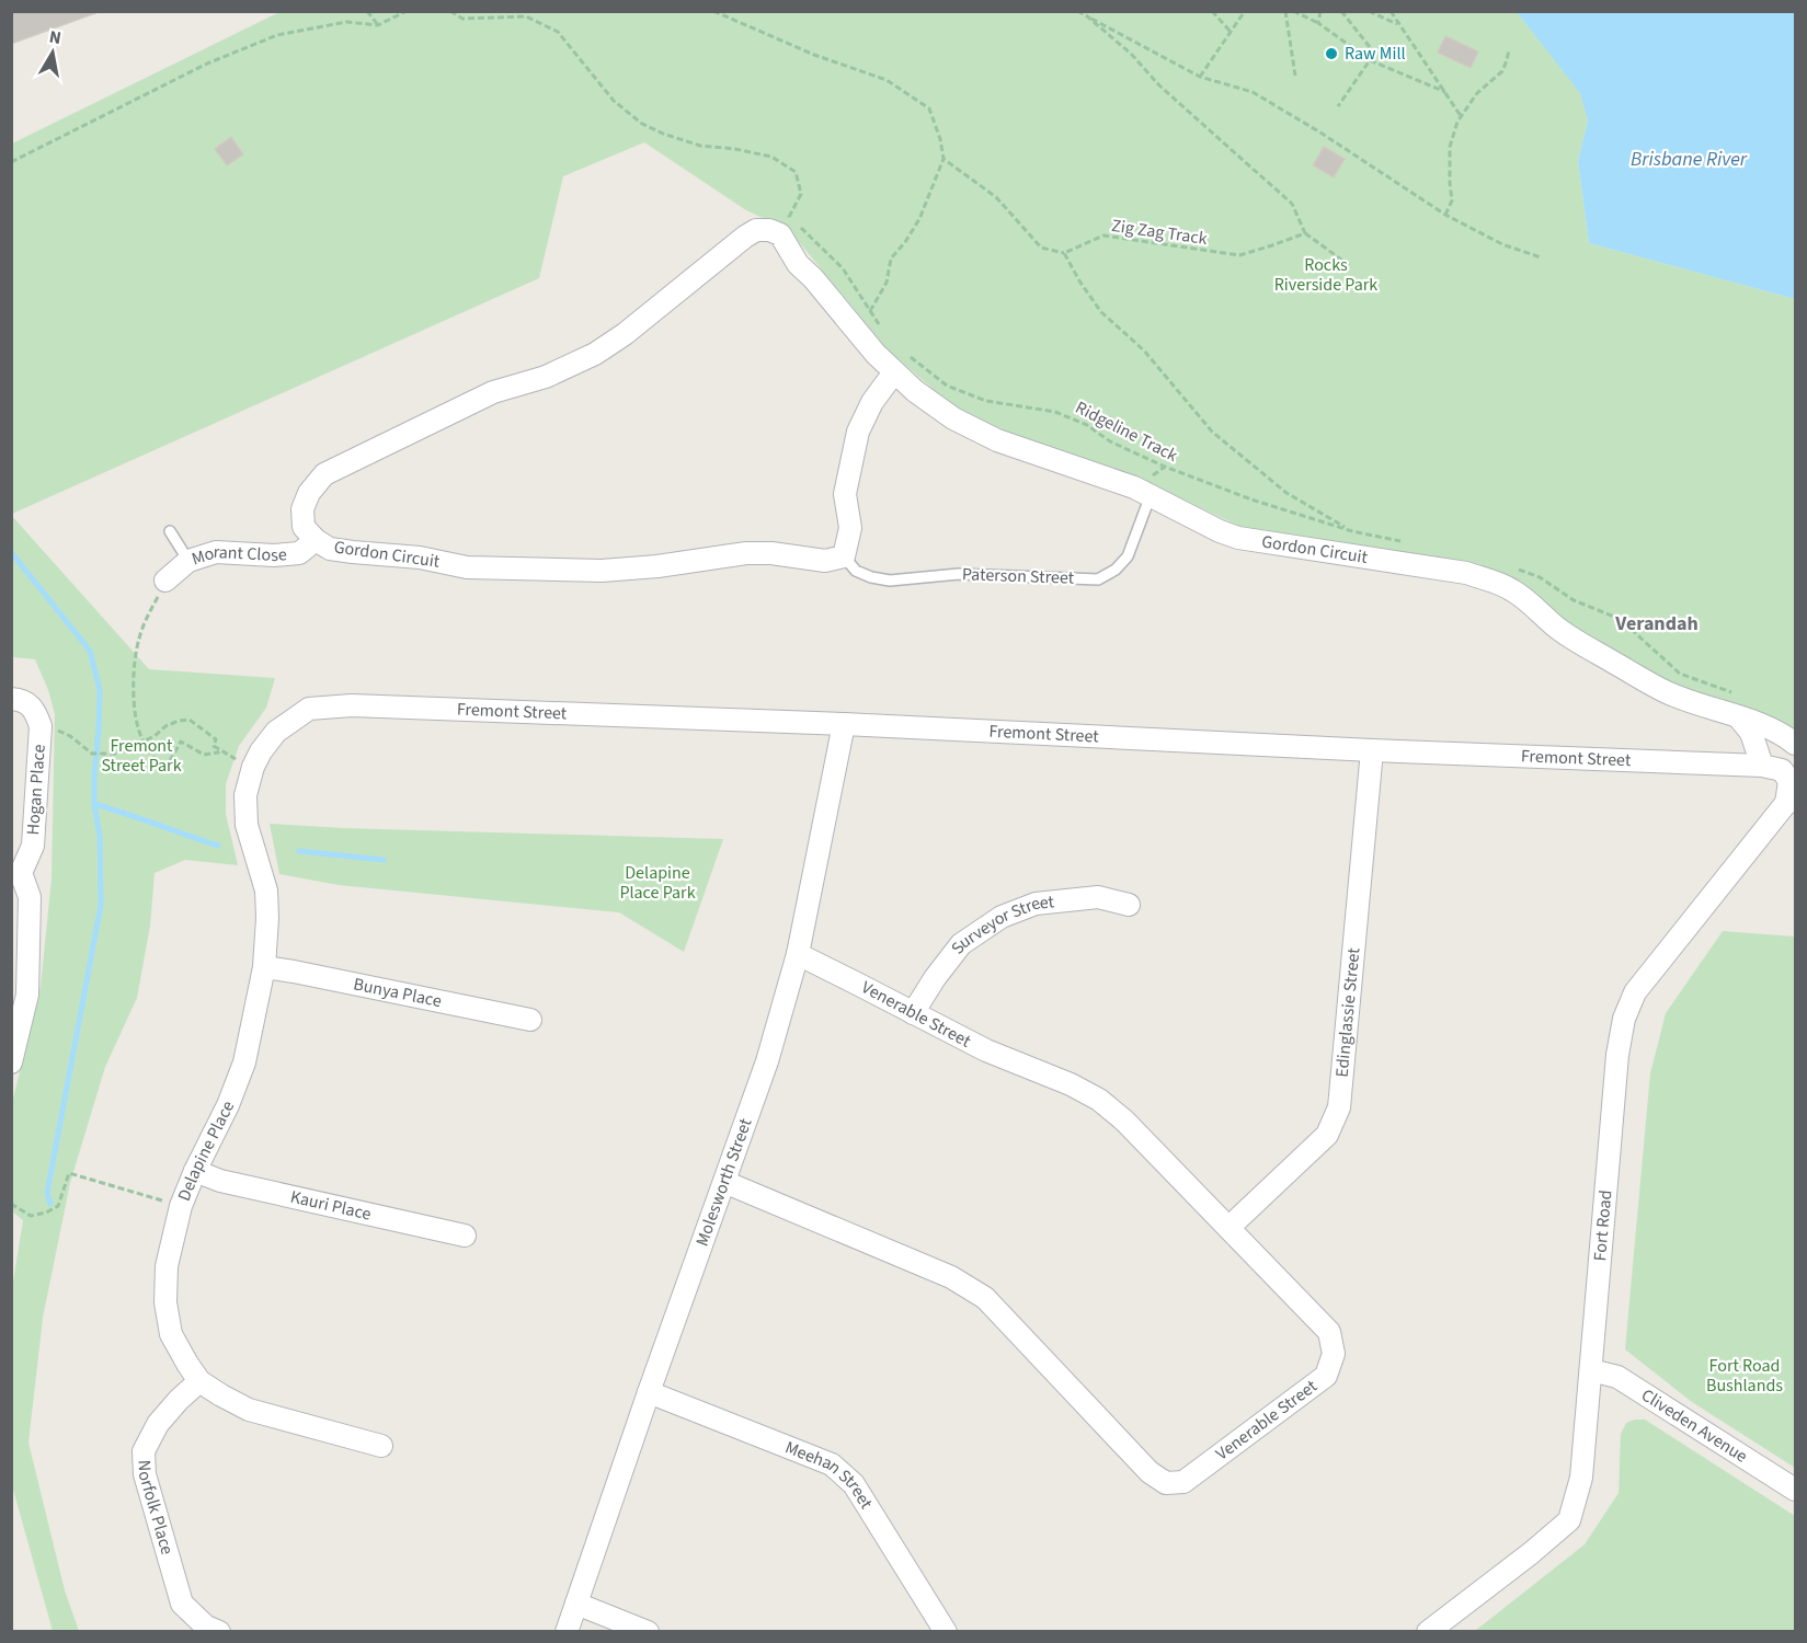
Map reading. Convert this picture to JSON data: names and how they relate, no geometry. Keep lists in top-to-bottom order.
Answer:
{
  "streets": {
    "street": [
      "Gordon Circuit",
      "Morant Close",
      "Fremont Street",
      "Hogan Place",
      "Surveyor Street",
      "Bunya Place",
      "Edinglassie Street",
      "Venerable Street",
      "Delapine Place",
      "Molesworth Street",
      "Kauri Place",
      "Fort Road",
      "Cliveden Avenue",
      "Meehan Street",
      "Norfolk Place"
    ],
    "lane": ["Paterson Street"],
    "path": ["Zig Zag Track", "Ridgeline Track"]
  },
  "crossings": [
    ["Gordon Circuit", "Morant Close"],
    ["Gordon Circuit", "Paterson Street"],
    ["Fremont Street", "Edinglassie Street"],
    ["Fremont Street", "Delapine Place"],
    ["Fremont Street", "Molesworth Street"],
    ["Fremont Street", "Fort Road"],
    ["Surveyor Street", "Venerable Street"],
    ["Bunya Place", "Delapine Place"],
    ["Edinglassie Street", "Venerable Street"],
    ["Venerable Street", "Molesworth Street"],
    ["Delapine Place", "Kauri Place"],
    ["Delapine Place", "Norfolk Place"],
    ["Molesworth Street", "Meehan Street"],
    ["Fort Road", "Cliveden Avenue"]
  ],
  "districts": ["Verandah"],
  "water": ["Brisbane River"],
  "parks": [
    "Rocks Riverside Park",
    "Fremont Street Park",
    "Delapine Place Park",
    "Fort Road Bushlands"
  ],
  "places": ["Raw Mill"],
  "north": "top"
}
